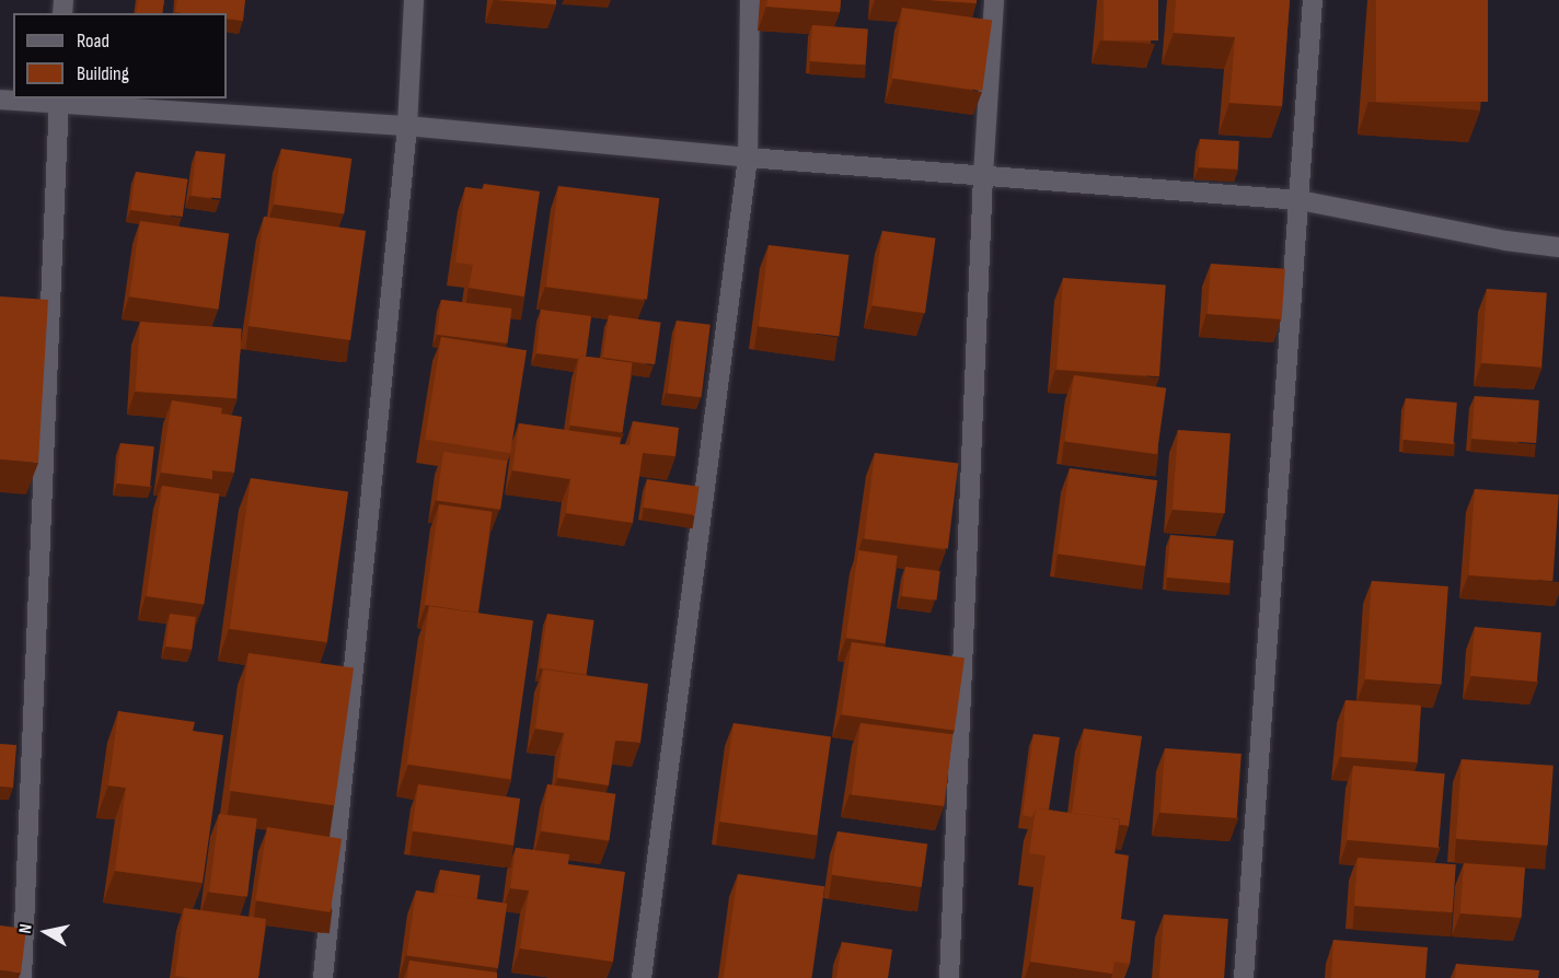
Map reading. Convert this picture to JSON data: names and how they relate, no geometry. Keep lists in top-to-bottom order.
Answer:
{
  "legend": ["Road", "Building"],
  "north": "left"
}
